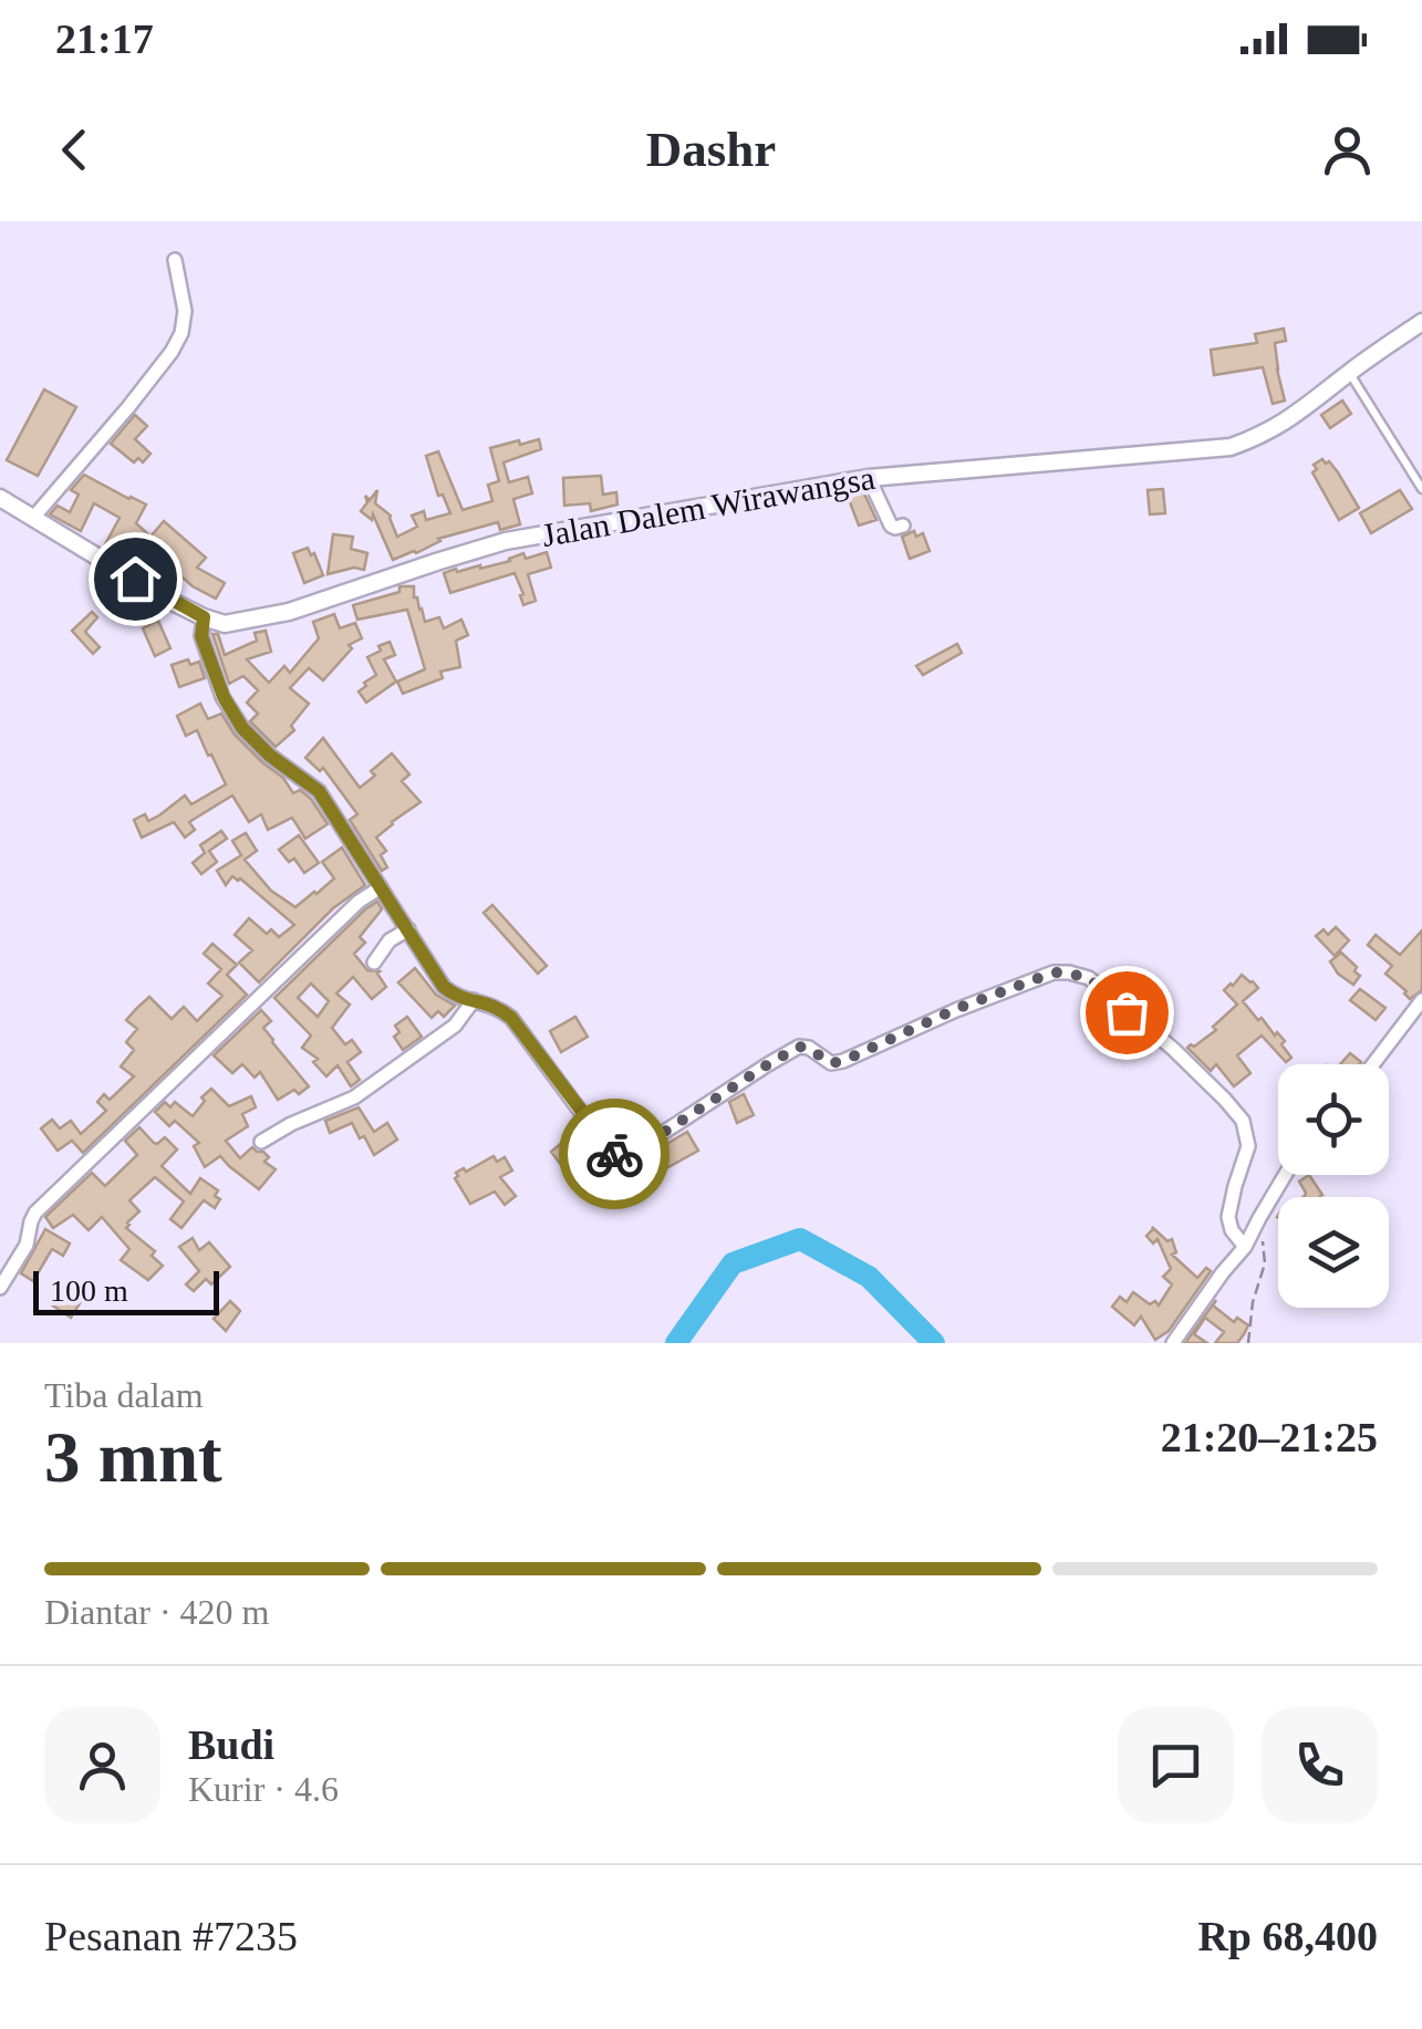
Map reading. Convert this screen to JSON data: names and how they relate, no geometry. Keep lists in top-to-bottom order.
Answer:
{
  "streets": {
    "street": ["Jalan Dalem Wirawangsa"]
  },
  "scale_bar": "100 m",
  "page": {
    "status": "21:17",
    "header": "Dashr",
    "scale": "100 m",
    "heading": ["3 mnt", "Tiba dalam", "21:20–21:25"],
    "panel": [
      "Budi",
      "Kurir · 4.6",
      "Pesanan #7235",
      "Rp 68,400"
    ],
    "bar": "Diantar · 420 m"
  }
}
